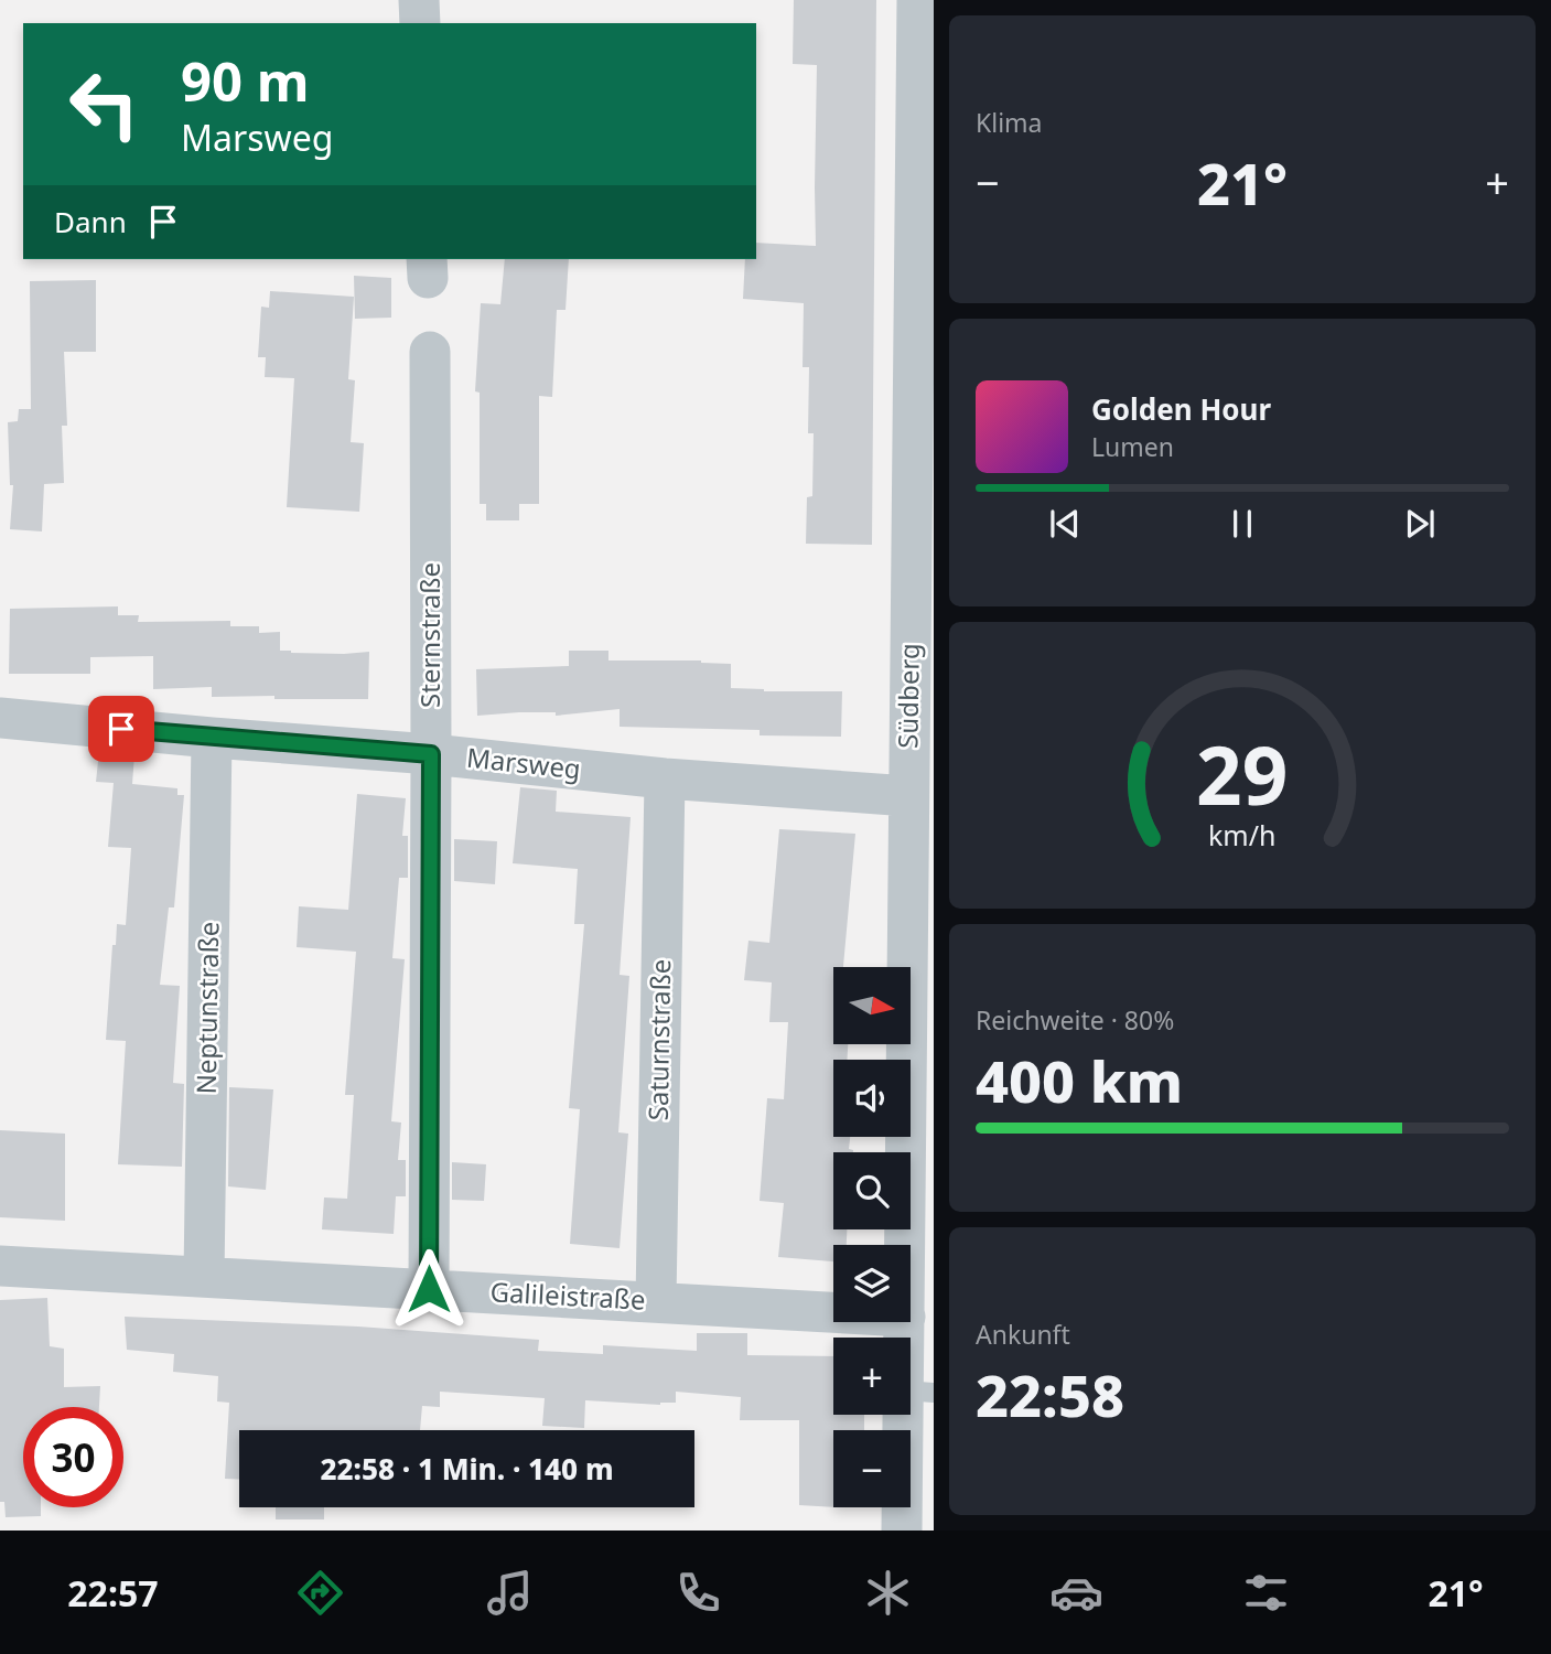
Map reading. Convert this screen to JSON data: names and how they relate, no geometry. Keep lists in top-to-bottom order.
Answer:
{
  "streets": {
    "street": [
      "Sternstraße",
      "Südberg",
      "Marsweg",
      "Neptunstraße",
      "Saturnstraße",
      "Galileistraße"
    ]
  },
  "crossings": [
    ["Sternstraße", "Marsweg"],
    ["Sternstraße", "Galileistraße"],
    ["Südberg", "Marsweg"],
    ["Marsweg", "Neptunstraße"],
    ["Marsweg", "Saturnstraße"],
    ["Neptunstraße", "Galileistraße"],
    ["Saturnstraße", "Galileistraße"]
  ],
  "north": "right",
  "page": {
    "tile": [
      "Klima",
      ["Reichweite · 80%", "400 km"],
      ["Ankunft", "22:58"]
    ],
    "turn": ["90 m", "Marsweg"],
    "heat": ["−", "21°", "+"],
    "then": "Dann",
    "song": ["Golden Hour", "Lumen"],
    "map_buttons": ["+", "−"],
    "limit": "30",
    "trip": "22:58 · 1 Min. · 140 m",
    "tabs": ["22:57", "21°"],
    "gauge": ["29", "km/h"]
  }
}
